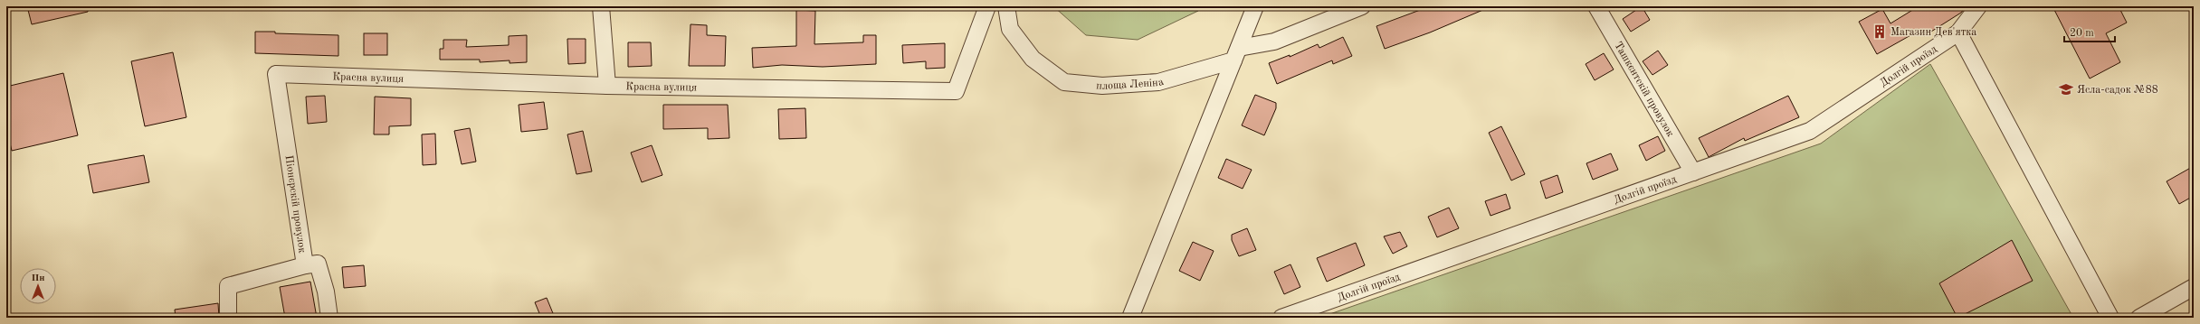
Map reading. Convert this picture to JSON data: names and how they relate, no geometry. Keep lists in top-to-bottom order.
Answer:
{
  "streets": {
    "street": [
      "Долгій проїзд",
      "Красна вулиця",
      "площа Леніна",
      "Ташкєнтскій провулок",
      "Піонєрскій провулок"
    ]
  },
  "crossings": [
    ["Долгій проїзд", "Ташкєнтскій провулок"],
    ["Красна вулиця", "Піонєрскій провулок"]
  ],
  "places": {
    "building": ["Магазин Дев'ятка"],
    "school or university": ["Ясла-садок №88"]
  },
  "scale_bar": "20 m",
  "north": "top"
}
